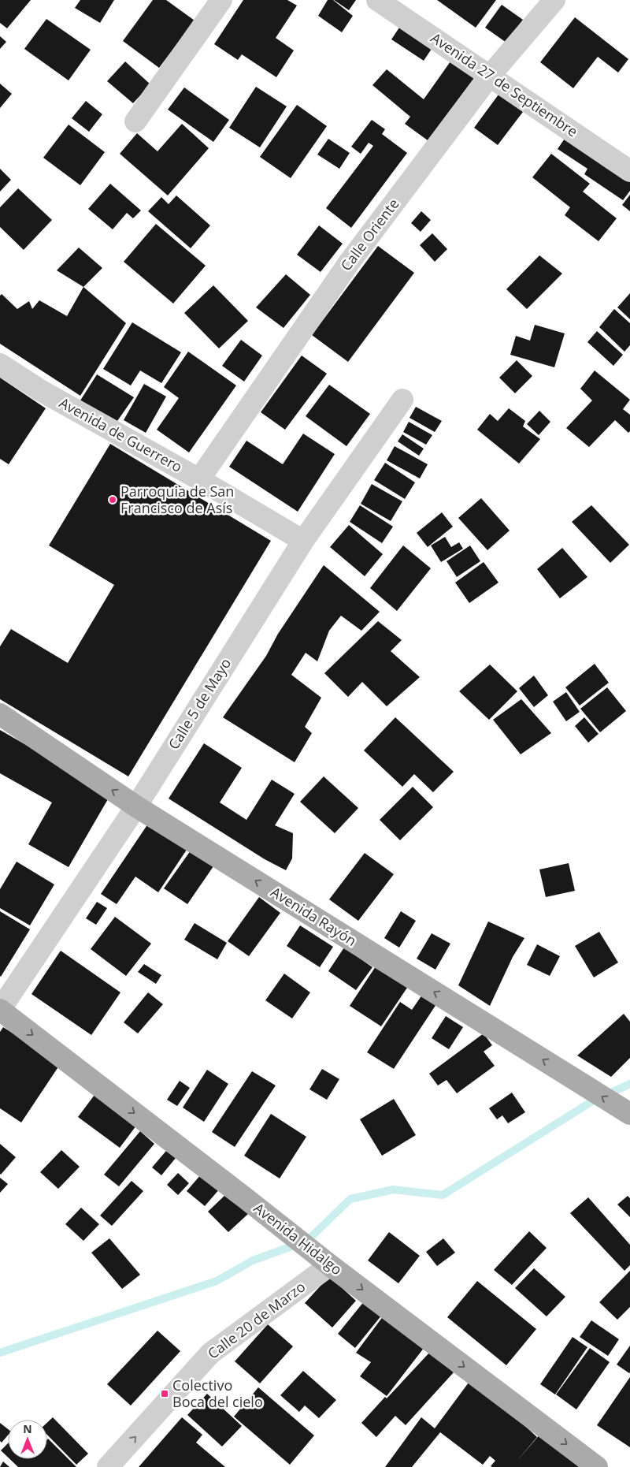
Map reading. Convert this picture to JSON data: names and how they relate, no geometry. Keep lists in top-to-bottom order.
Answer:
{
  "streets": {
    "main road": ["Avenida Rayón", "Avenida Hidalgo"],
    "street": [
      "Avenida 27 de Septiembre",
      "Calle Oriente",
      "Avenida de Guerrero",
      "Calle 5 de Mayo",
      "Calle 20 de Marzo"
    ]
  },
  "crossings": [
    ["Avenida 27 de Septiembre", "Calle Oriente"],
    ["Calle Oriente", "Avenida de Guerrero"],
    ["Avenida de Guerrero", "Calle 5 de Mayo"],
    ["Calle 5 de Mayo", "Avenida Rayón"],
    ["Calle 5 de Mayo", "Avenida Hidalgo"],
    ["Avenida Hidalgo", "Calle 20 de Marzo"]
  ],
  "one_way": ["Avenida Rayón", "Avenida Hidalgo", "Calle 20 de Marzo"],
  "places": {
    "other": ["Parroquia de San Francisco de Asís"],
    "transit": ["Colectivo Boca del cielo"]
  },
  "north": "top"
}
